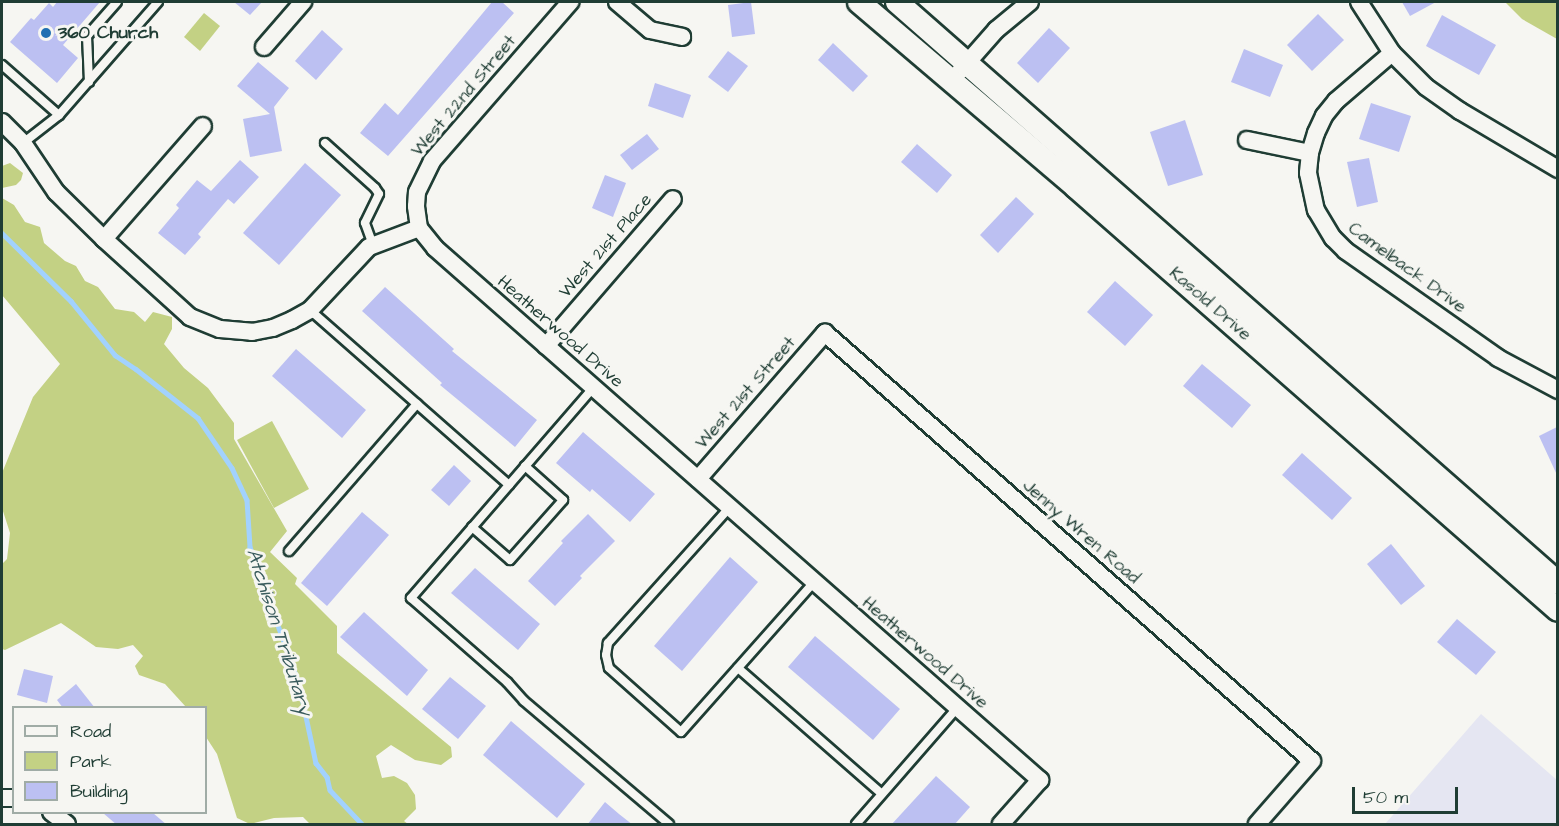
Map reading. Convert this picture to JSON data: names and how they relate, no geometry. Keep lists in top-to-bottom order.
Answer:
{
  "streets": {
    "main road": ["Kasold Drive"],
    "street": [
      "West 22nd Street",
      "West 21st Place",
      "Camelback Drive",
      "Heatherwood Drive",
      "West 21st Street",
      "Jenny Wren Road"
    ]
  },
  "crossings": [
    ["West 22nd Street", "Heatherwood Drive"],
    ["West 21st Place", "Heatherwood Drive"],
    ["Heatherwood Drive", "West 21st Street"],
    ["West 21st Street", "Jenny Wren Road"]
  ],
  "water": ["Atchison Tributary"],
  "places": ["360 Church"],
  "legend": ["Road", "Park", "Building"],
  "scale_bar": "50 m"
}
